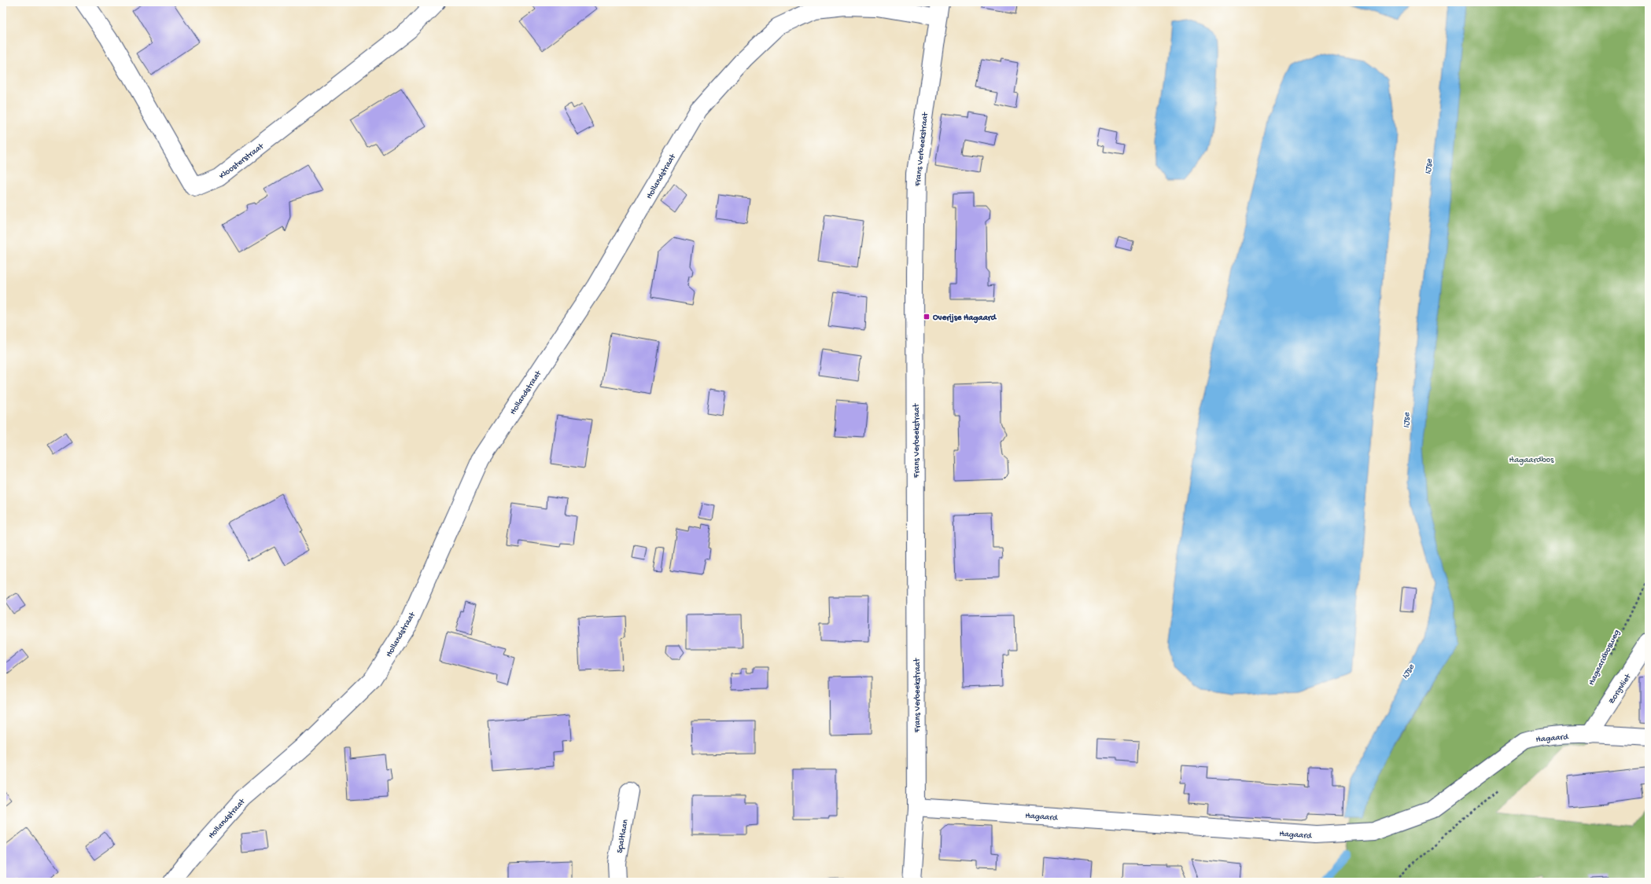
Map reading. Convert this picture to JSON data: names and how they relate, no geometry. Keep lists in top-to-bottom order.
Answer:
{
  "streets": {
    "street": [
      "Frans Verbeekstraat",
      "Kloosterstraat",
      "Hollandstraat",
      "Zorgvliet",
      "Hagaard",
      "Spaltlaan"
    ],
    "path": ["Hagaardbosweg"]
  },
  "crossings": [
    ["Frans Verbeekstraat", "Hollandstraat"],
    ["Frans Verbeekstraat", "Hagaard"],
    ["Zorgvliet", "Hagaard"]
  ],
  "water": ["IJse"],
  "parks": ["Hagaardbos"],
  "places": {
    "transit": ["Overijse Hagaard"]
  }
}
